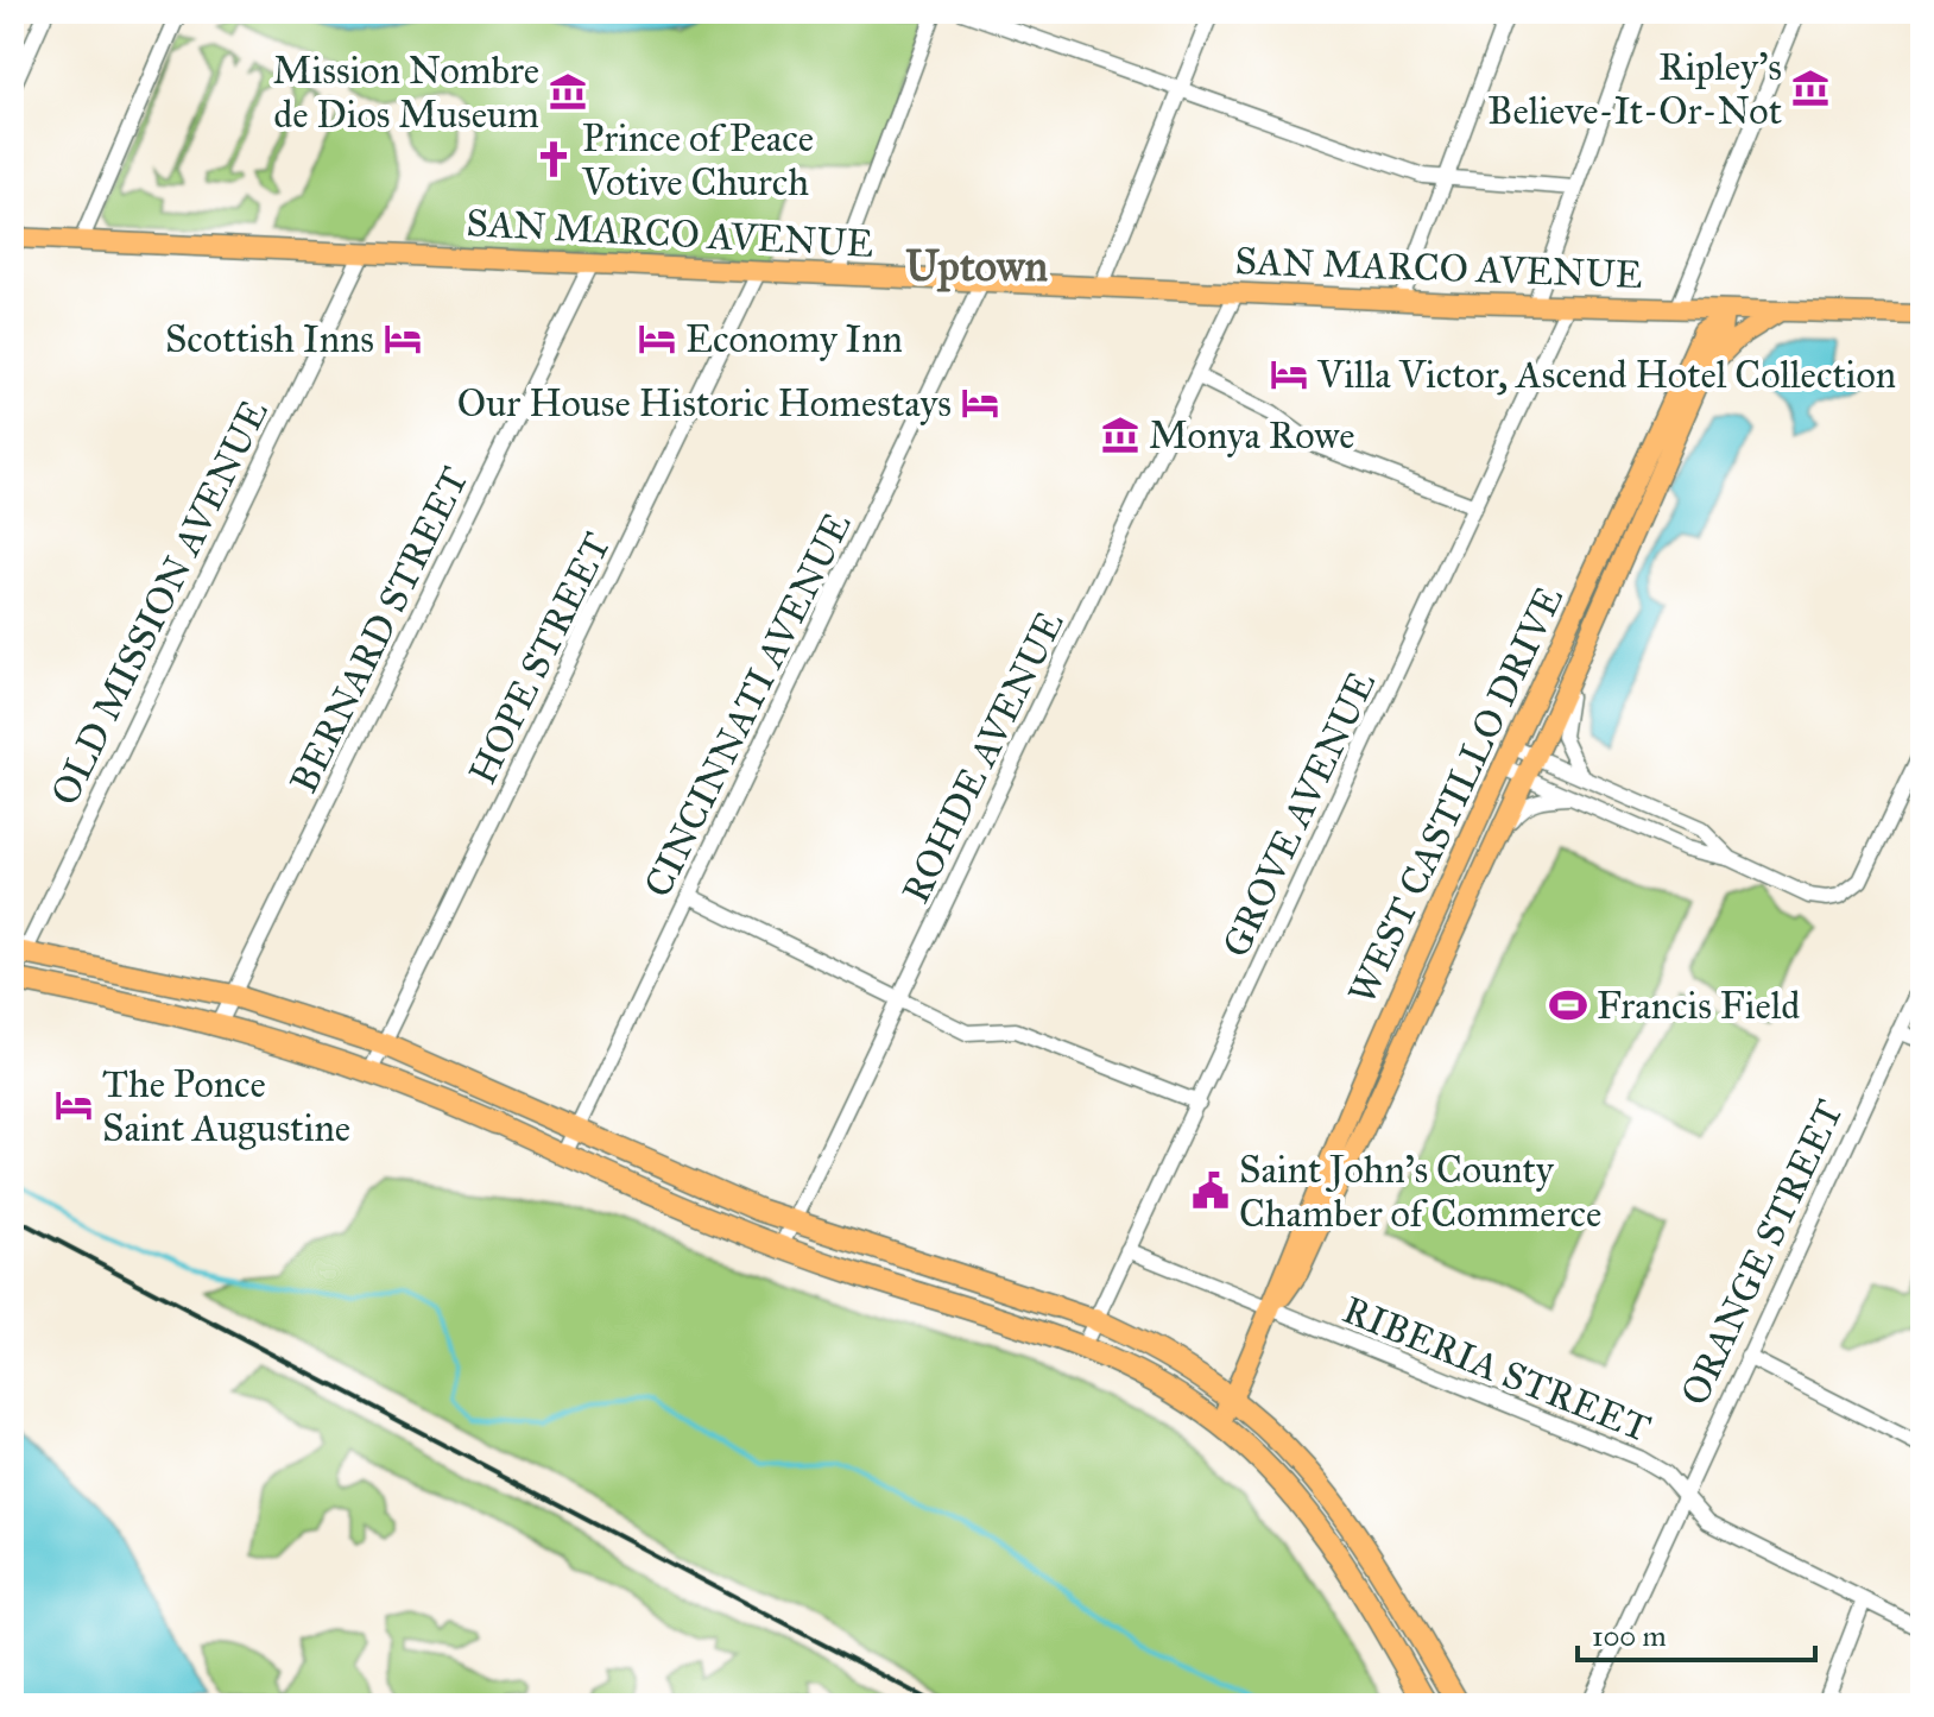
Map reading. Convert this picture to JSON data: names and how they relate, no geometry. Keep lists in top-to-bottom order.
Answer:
{
  "streets": {
    "main road": ["SAN MARCO AVENUE", "WEST CASTILLO DRIVE"],
    "street": [
      "OLD MISSION AVENUE",
      "BERNARD STREET",
      "HOPE STREET",
      "CINCINNATI AVENUE",
      "ROHDE AVENUE",
      "GROVE AVENUE",
      "ORANGE STREET",
      "RIBERIA STREET"
    ]
  },
  "crossings": [
    ["SAN MARCO AVENUE", "OLD MISSION AVENUE"],
    ["SAN MARCO AVENUE", "BERNARD STREET"],
    ["SAN MARCO AVENUE", "HOPE STREET"],
    ["SAN MARCO AVENUE", "CINCINNATI AVENUE"],
    ["SAN MARCO AVENUE", "ROHDE AVENUE"],
    ["SAN MARCO AVENUE", "WEST CASTILLO DRIVE"],
    ["SAN MARCO AVENUE", "GROVE AVENUE"],
    ["WEST CASTILLO DRIVE", "RIBERIA STREET"],
    ["GROVE AVENUE", "RIBERIA STREET"],
    ["ORANGE STREET", "RIBERIA STREET"]
  ],
  "districts": ["Uptown"],
  "places": {
    "museum": ["Ripley's Believe-It-Or-Not", "Mission Nombre de Dios Museum", "Monya Rowe"],
    "church": ["Prince of Peace Votive Church"],
    "hotel": [
      "Scottish Inns",
      "Economy Inn",
      "Villa Victor, Ascend Hotel Collection",
      "Our House Historic Homestays",
      "The Ponce Saint Augustine"
    ],
    "sports": ["Francis Field"],
    "public building": ["Saint John's County Chamber of Commerce"]
  },
  "scale_bar": "100 m"
}
